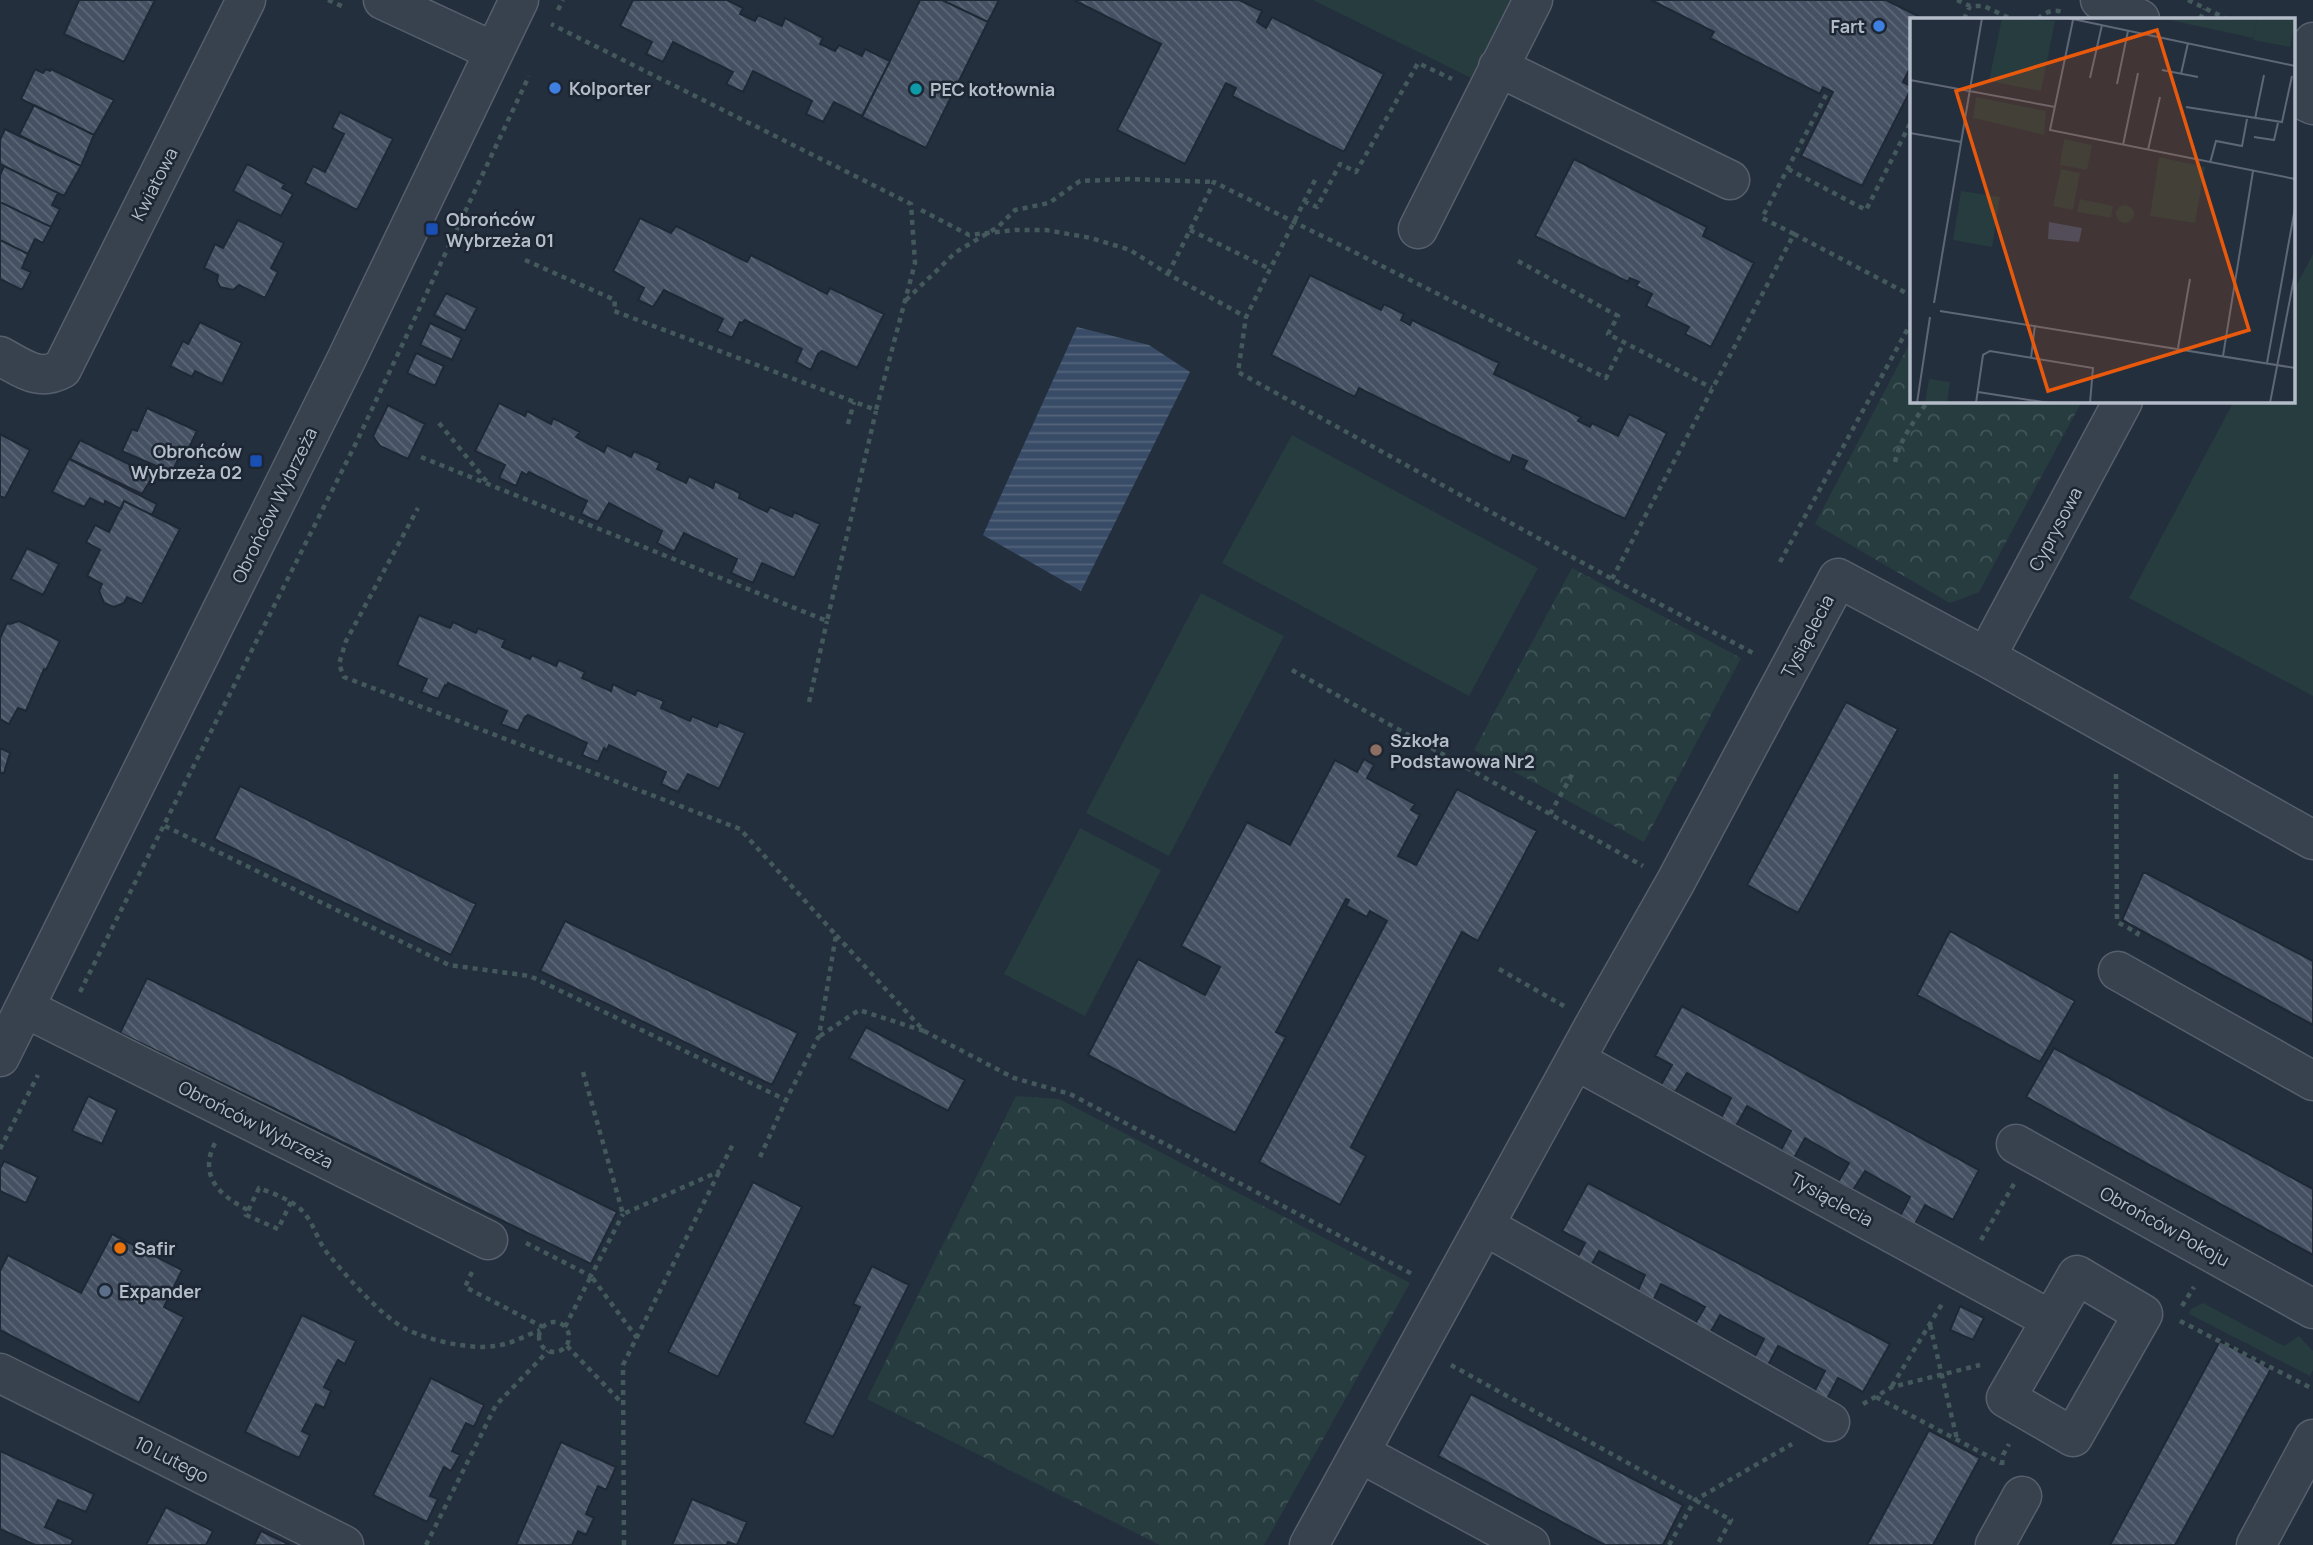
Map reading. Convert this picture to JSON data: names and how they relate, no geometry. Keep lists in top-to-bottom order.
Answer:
{
  "streets": {
    "street": [
      "Kwiatowa",
      "Obrońców Wybrzeża",
      "Cyprysowa",
      "Tysiąclecia",
      "Obrońców Pokoju",
      "10 Lutego"
    ]
  },
  "crossings": [
    ["Cyprysowa", "Tysiąclecia"]
  ],
  "places": {
    "other": [
      "Fart",
      "Kolporter",
      "PEC kotłownia",
      "Szkoła Podstawowa Nr2",
      "Safir",
      "Expander"
    ],
    "transit": ["Obrońców Wybrzeża 01", "Obrońców Wybrzeża 02"]
  }
}
